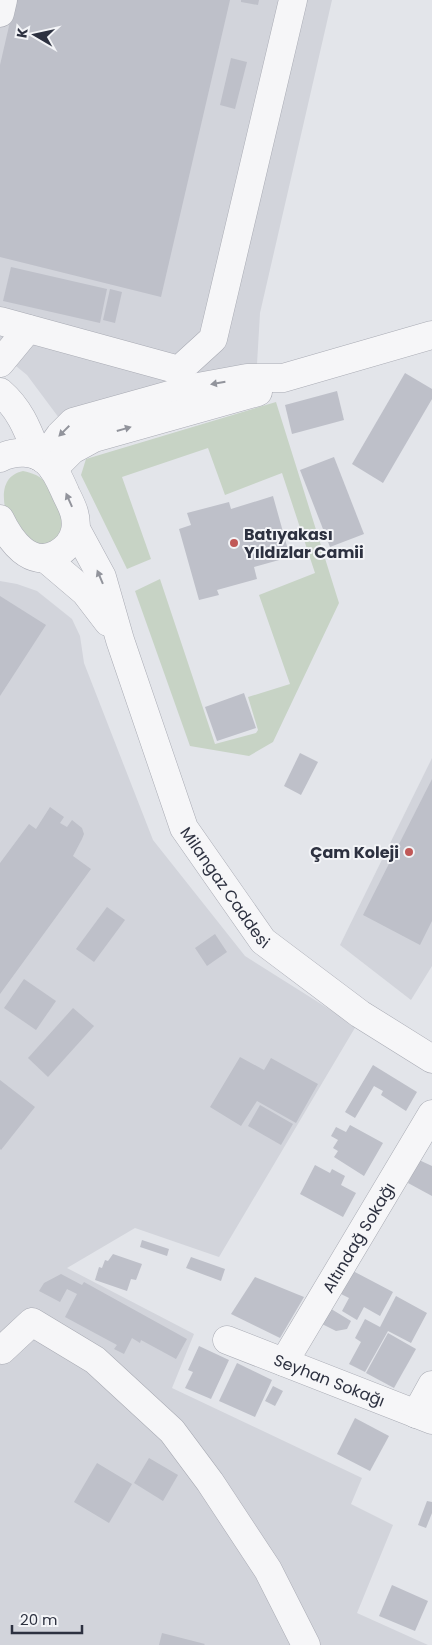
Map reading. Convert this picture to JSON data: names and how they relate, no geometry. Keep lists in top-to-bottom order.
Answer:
{
  "streets": {
    "street": ["Milangaz Caddesi", "Altındağ Sokağı", "Seyhan Sokağı"]
  },
  "crossings": [
    ["Altındağ Sokağı", "Seyhan Sokağı"]
  ],
  "places": ["Batıyakası Yıldızlar Camii", "Çam Koleji"],
  "scale_bar": "20 m",
  "north": "left"
}
